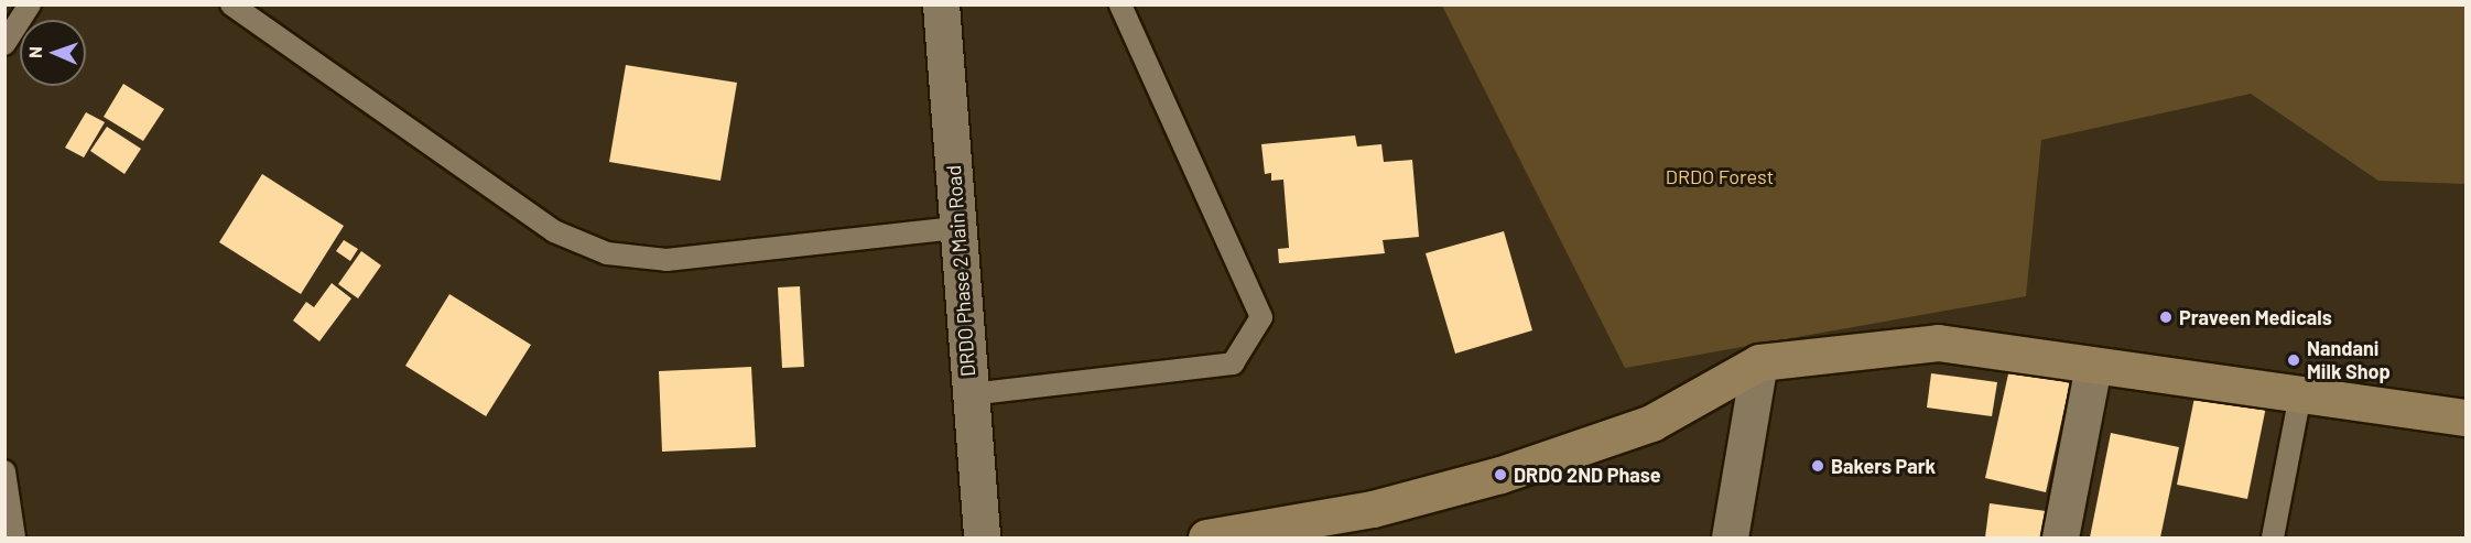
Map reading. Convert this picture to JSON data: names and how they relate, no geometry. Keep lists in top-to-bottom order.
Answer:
{
  "streets": {
    "street": ["DRDO Phase 2 Main Road"]
  },
  "parks": ["DRDO Forest"],
  "places": [
    "Praveen Medicals",
    "Nandani Milk Shop",
    "Bakers Park",
    "DRDO 2ND Phase"
  ],
  "north": "left"
}
